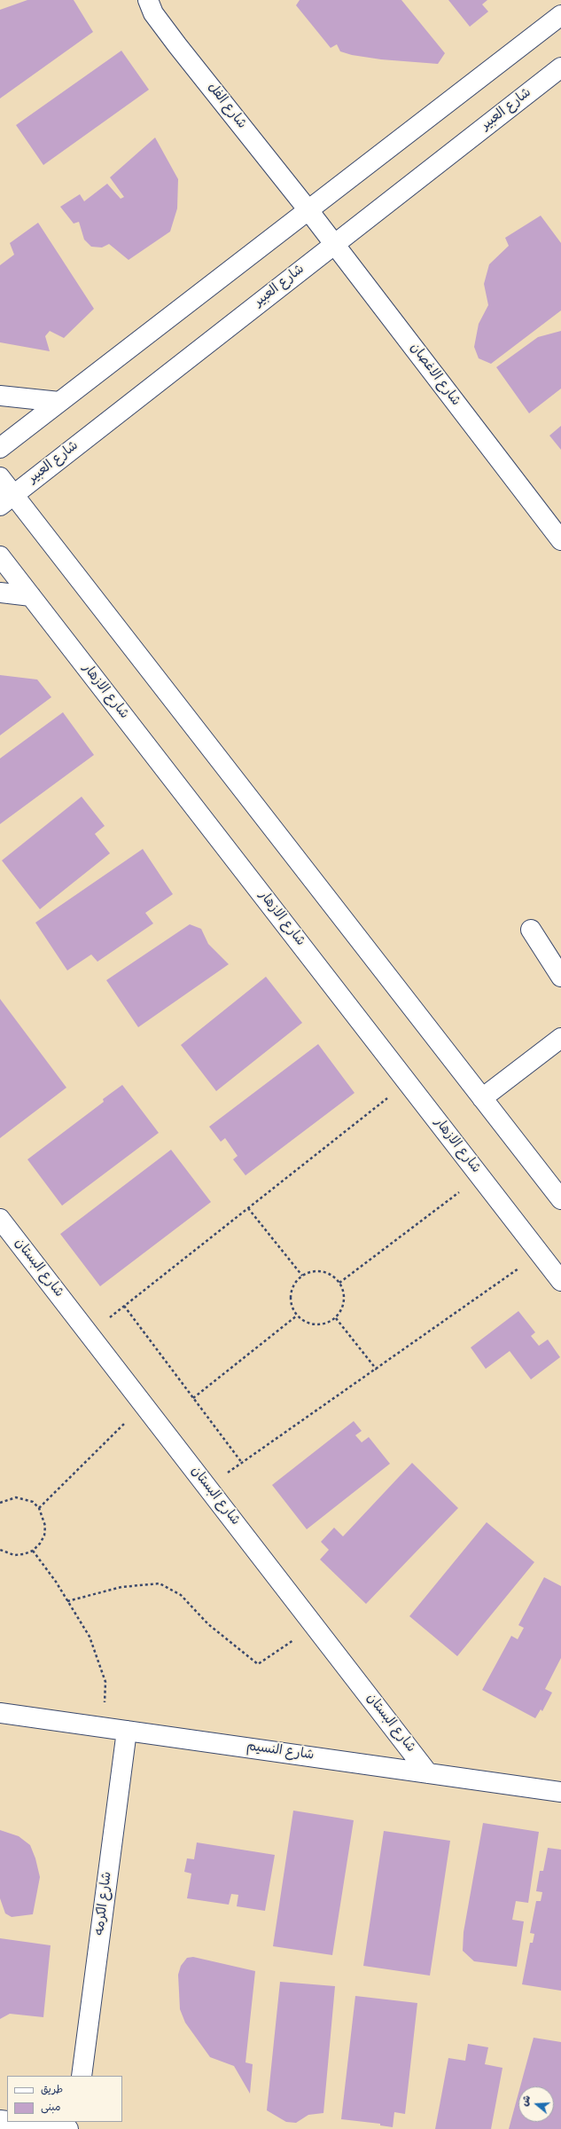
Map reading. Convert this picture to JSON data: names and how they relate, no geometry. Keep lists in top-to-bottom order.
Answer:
{
  "streets": {
    "street": [
      "شارع الفل",
      "شارع العبير",
      "شارع الاغصان",
      "شارع الازهار",
      "شارع البستان",
      "شارع النسيم",
      "شارع الكرمه"
    ]
  },
  "crossings": [
    ["شارع الفل", "شارع الاغصان"],
    ["شارع العبير", "شارع الاغصان"],
    ["شارع البستان", "شارع النسيم"],
    ["شارع النسيم", "شارع الكرمه"]
  ],
  "legend": ["طريق", "مبنى"],
  "north": "left"
}
